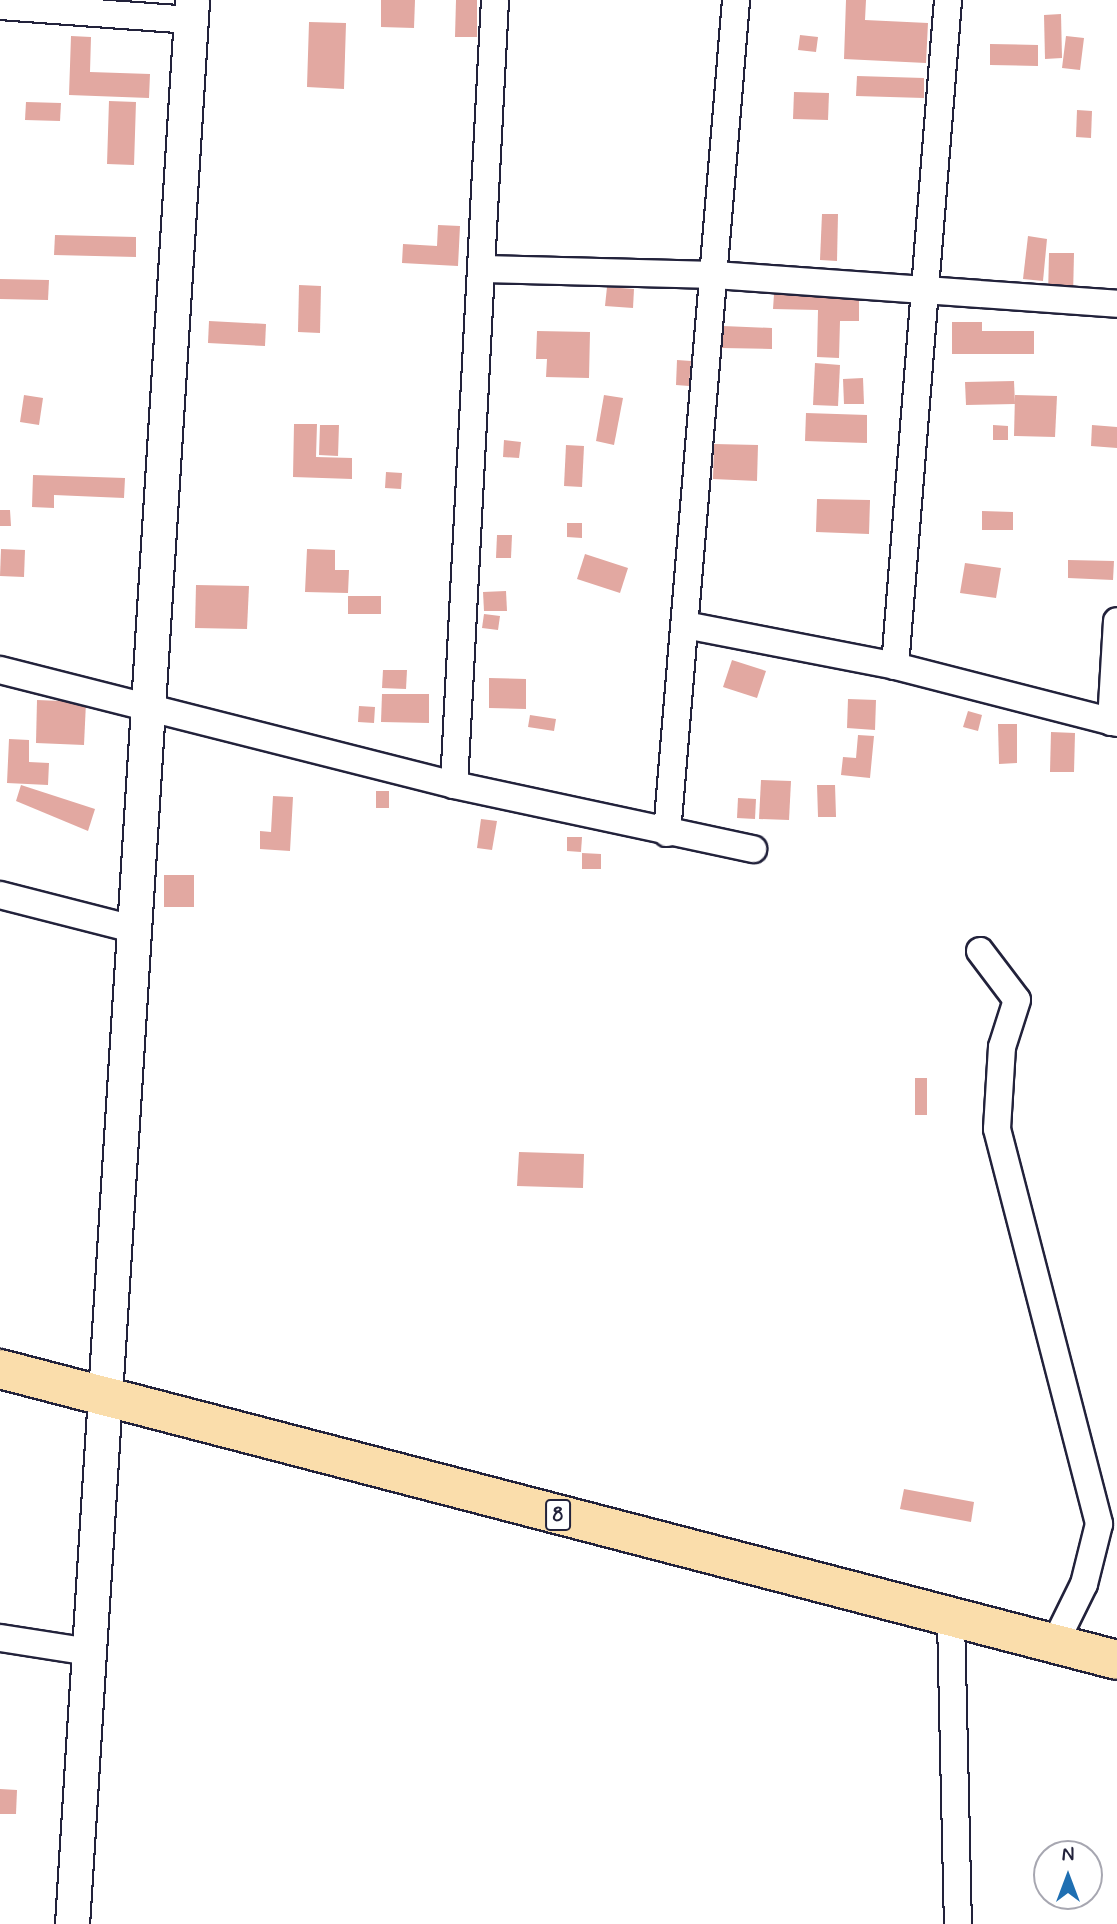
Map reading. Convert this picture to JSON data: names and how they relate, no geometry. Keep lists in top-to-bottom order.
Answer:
{
  "streets": {
    "main road": ["8"]
  },
  "north": "top"
}
